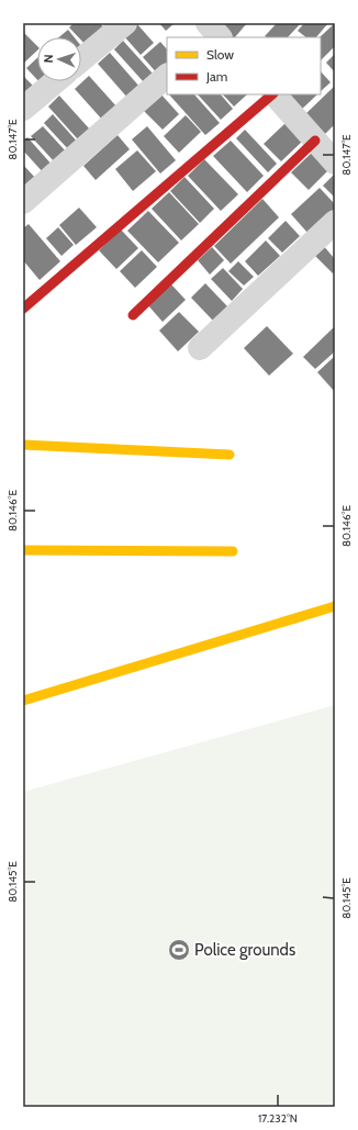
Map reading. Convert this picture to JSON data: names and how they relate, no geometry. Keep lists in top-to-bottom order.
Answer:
{
  "places": {
    "sports": ["Police grounds"]
  },
  "legend": ["Slow", "Jam"],
  "north": "left",
  "coordinates": [
    "80.147°E",
    "80.146°E",
    "80.145°E",
    "17.232°N"
  ]
}
